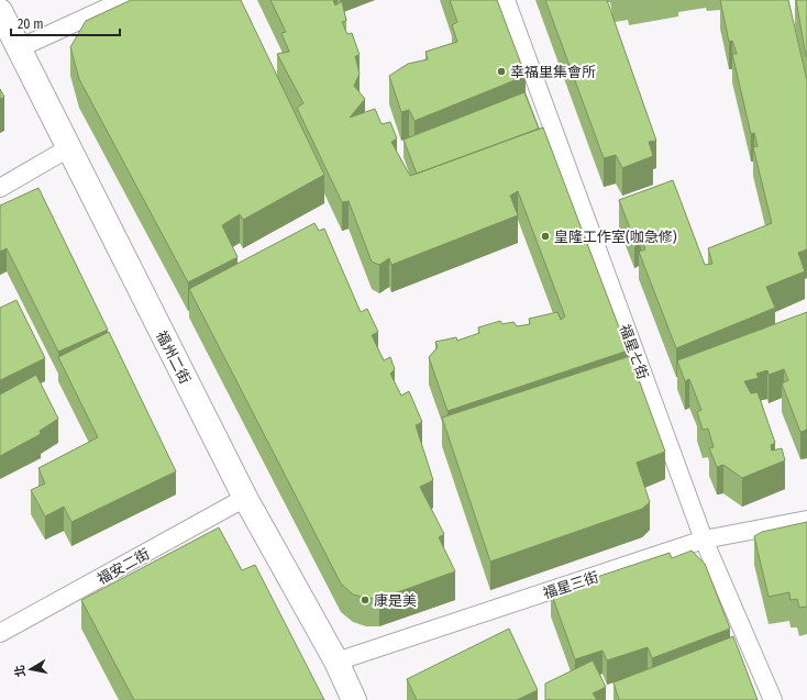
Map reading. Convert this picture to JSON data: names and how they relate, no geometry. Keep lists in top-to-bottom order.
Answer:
{
  "streets": {
    "street": ["福州二街"],
    "lane": ["福星七街", "福安二街", "福星三街"]
  },
  "crossings": [
    ["福星七街", "福星三街"],
    ["福州二街", "福安二街"],
    ["福州二街", "福星三街"]
  ],
  "places": ["幸福里集會所", "皇隆工作室(咖急修)", "康是美"],
  "scale_bar": "20 m",
  "north": "left"
}
